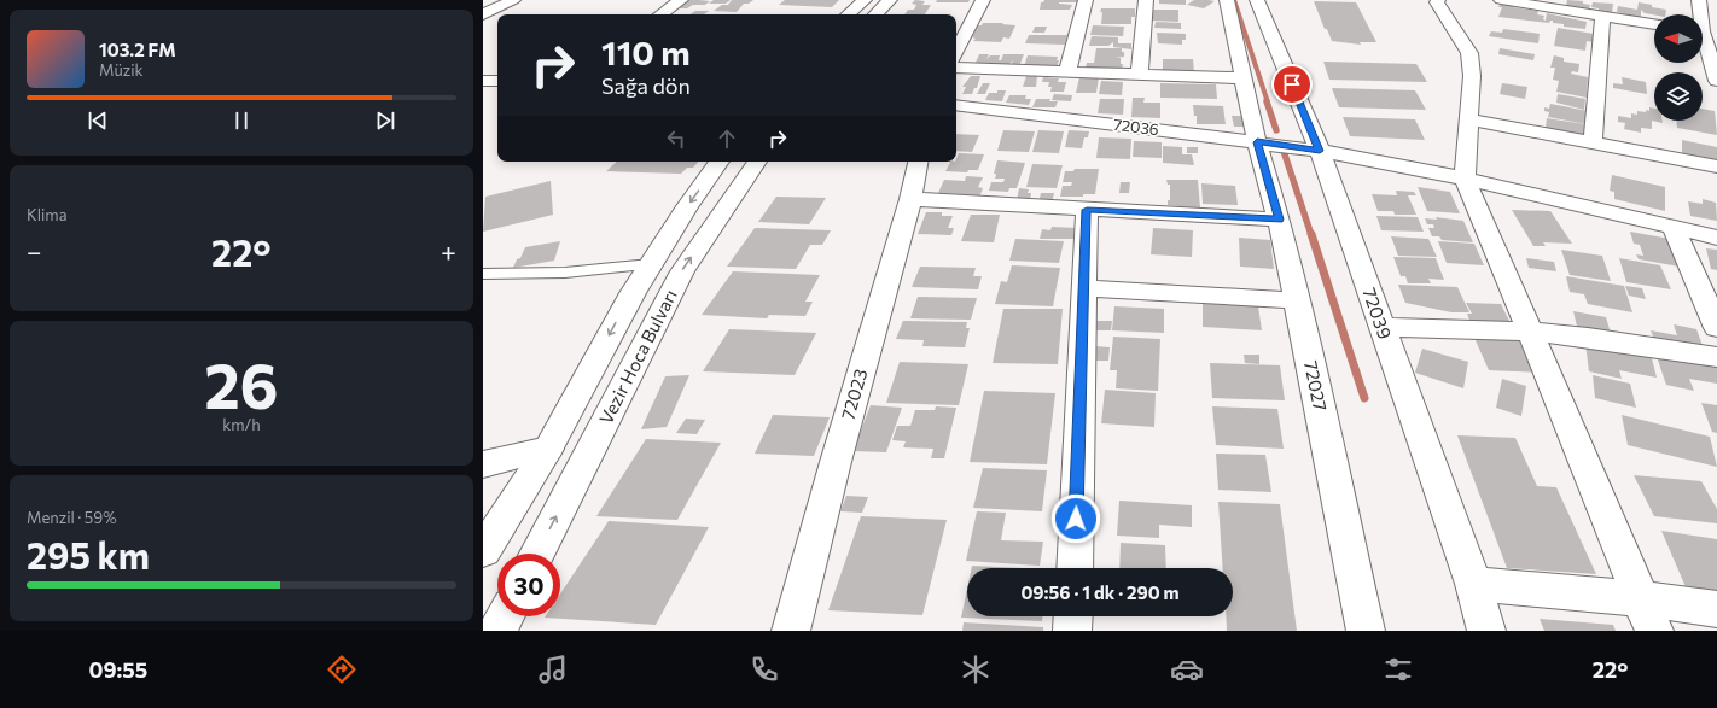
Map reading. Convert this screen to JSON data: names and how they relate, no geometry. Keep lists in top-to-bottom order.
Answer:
{
  "streets": {
    "street": [
      "72036",
      "72039",
      "Vezir Hoca Bulvarı",
      "72027",
      "72023"
    ]
  },
  "crossings": [
    ["72036", "72039"],
    ["72036", "72027"]
  ],
  "north": "left",
  "page": {
    "turn": ["110 m", "Sağa dön"],
    "song": ["103.2 FM", "Müzik"],
    "tile": [
      "Klima",
      ["26", "km/h"],
      ["Menzil · 59%", "295 km"]
    ],
    "heat": ["−", "22°", "+"],
    "limit": "30",
    "trip": "09:56 · 1 dk · 290 m",
    "tabs": ["09:55", "22°"]
  }
}
